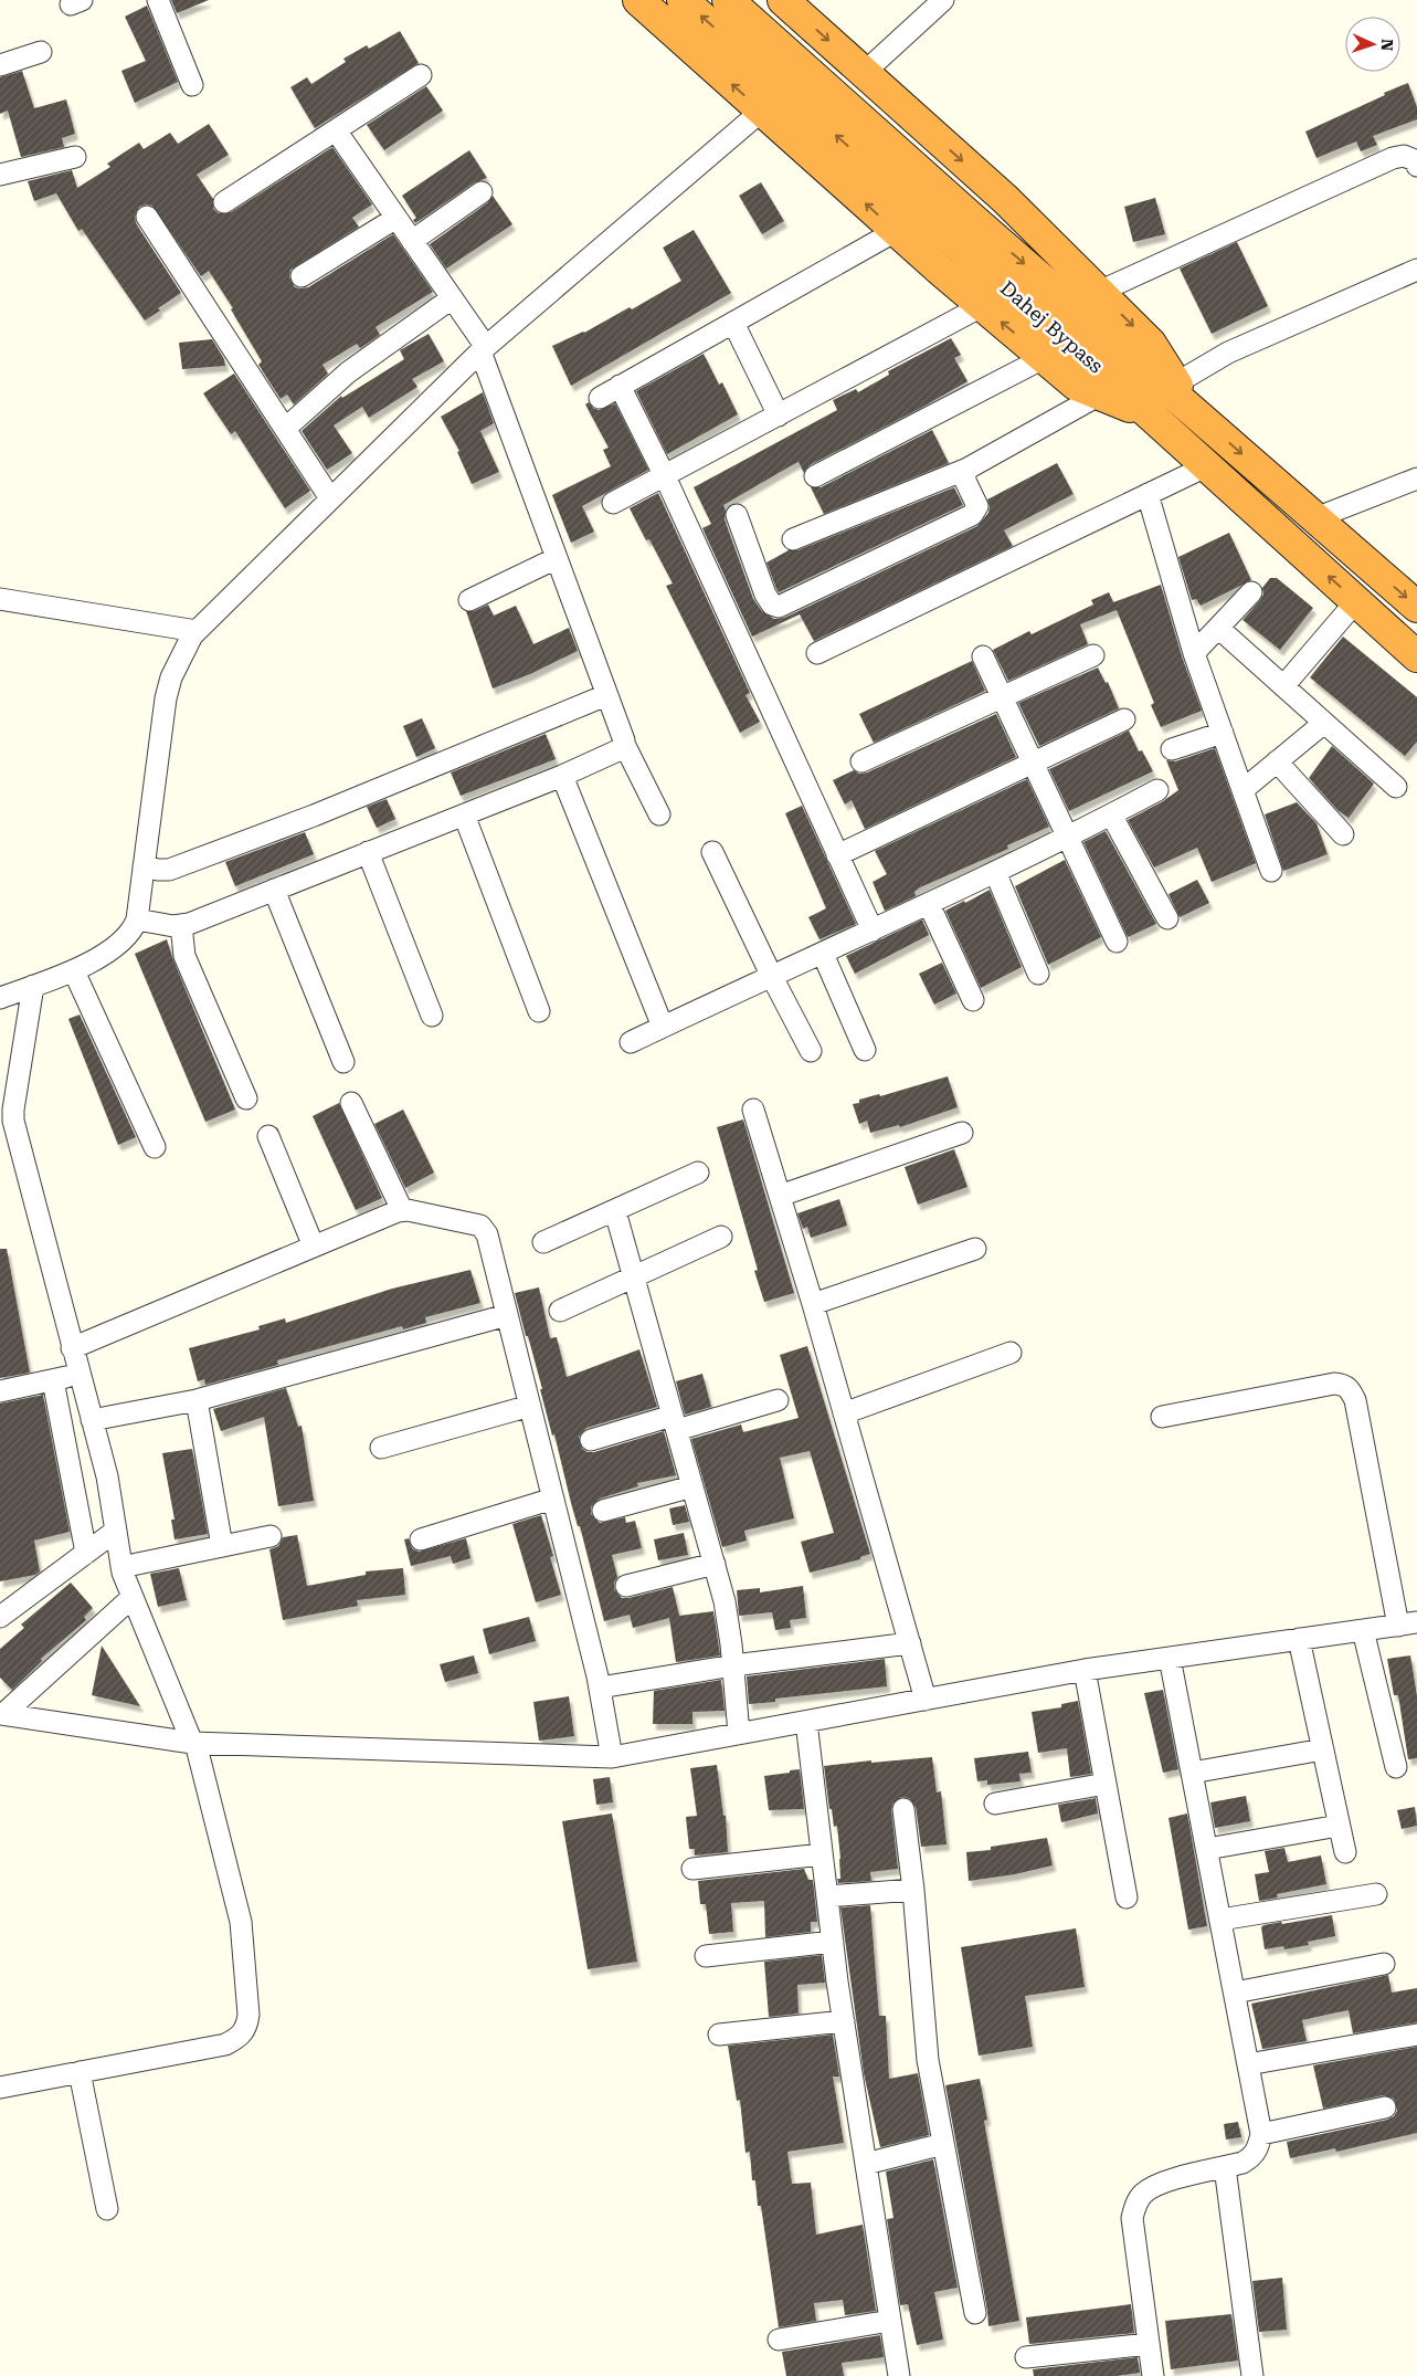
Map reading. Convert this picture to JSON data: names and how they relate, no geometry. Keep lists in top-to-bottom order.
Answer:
{
  "streets": {
    "highway": ["Dahej Bypass"]
  },
  "north": "right"
}
